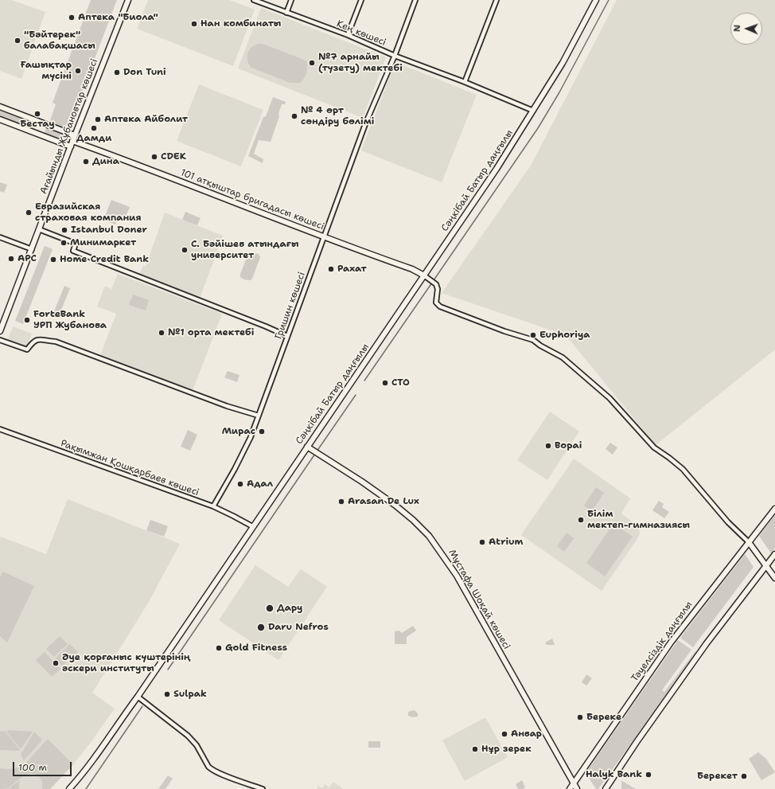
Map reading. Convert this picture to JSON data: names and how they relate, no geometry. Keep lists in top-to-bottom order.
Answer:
{
  "streets": {
    "street": [
      "Кең көшесі",
      "Ағайынды Жұбановтар көшесі",
      "Сәңкібай Батыр даңғылы",
      "101 атқыштар бригадасы көшесі",
      "Гришин көшесі",
      "Рақымжан Қошқарбаев көшесі",
      "Мұстафа Шоқай көшесі",
      "Тәуелсіздік даңғылы"
    ]
  },
  "crossings": [
    ["Кең көшесі", "Сәңкібай Батыр даңғылы"],
    ["Кең көшесі", "Гришин көшесі"],
    ["Ағайынды Жұбановтар көшесі", "101 атқыштар бригадасы көшесі"],
    ["Сәңкібай Батыр даңғылы", "101 атқыштар бригадасы көшесі"],
    ["Сәңкібай Батыр даңғылы", "Рақымжан Қошқарбаев көшесі"],
    ["Сәңкібай Батыр даңғылы", "Мұстафа Шоқай көшесі"],
    ["101 атқыштар бригадасы көшесі", "Гришин көшесі"],
    ["Гришин көшесі", "Рақымжан Қошқарбаев көшесі"],
    ["Мұстафа Шоқай көшесі", "Тәуелсіздік даңғылы"]
  ],
  "places": [
    "Аптека \"Биола\"",
    "Нан комбинаты",
    "\"Бәйтерек\" балабақшасы",
    "№7 арнайы (түзету) мектебі",
    "Ғашықтар мүсіні",
    "Don Tuni",
    "Бестау",
    "№ 4 өрт сөндіру бөлімі",
    "Аптека Айболит",
    "Дамди",
    "CDEK",
    "Дина",
    "Евразийская страховая компания",
    "Istanbul Doner",
    "Минимаркет",
    "С. Бәйішев атындағы университет",
    "АРС",
    "Home Credit Bank",
    "Рахат",
    "ForteBank УРП Жубанова",
    "№1 орта мектебі",
    "Euphoriya",
    "СТО",
    "Мирас",
    "Bopai",
    "Адал",
    "Arasan De Lux",
    "Білім мектеп-гимназиясы",
    "Atrium",
    "Дару",
    "Daru Nefros",
    "Gold Fitness",
    "Әуе қорғаныс күштерінің әскери институты",
    "Sulpak",
    "Береке",
    "Анвар",
    "Нұр зерек",
    "Halyk Bank",
    "Берекет"
  ],
  "scale_bar": "100 m",
  "north": "left"
}
